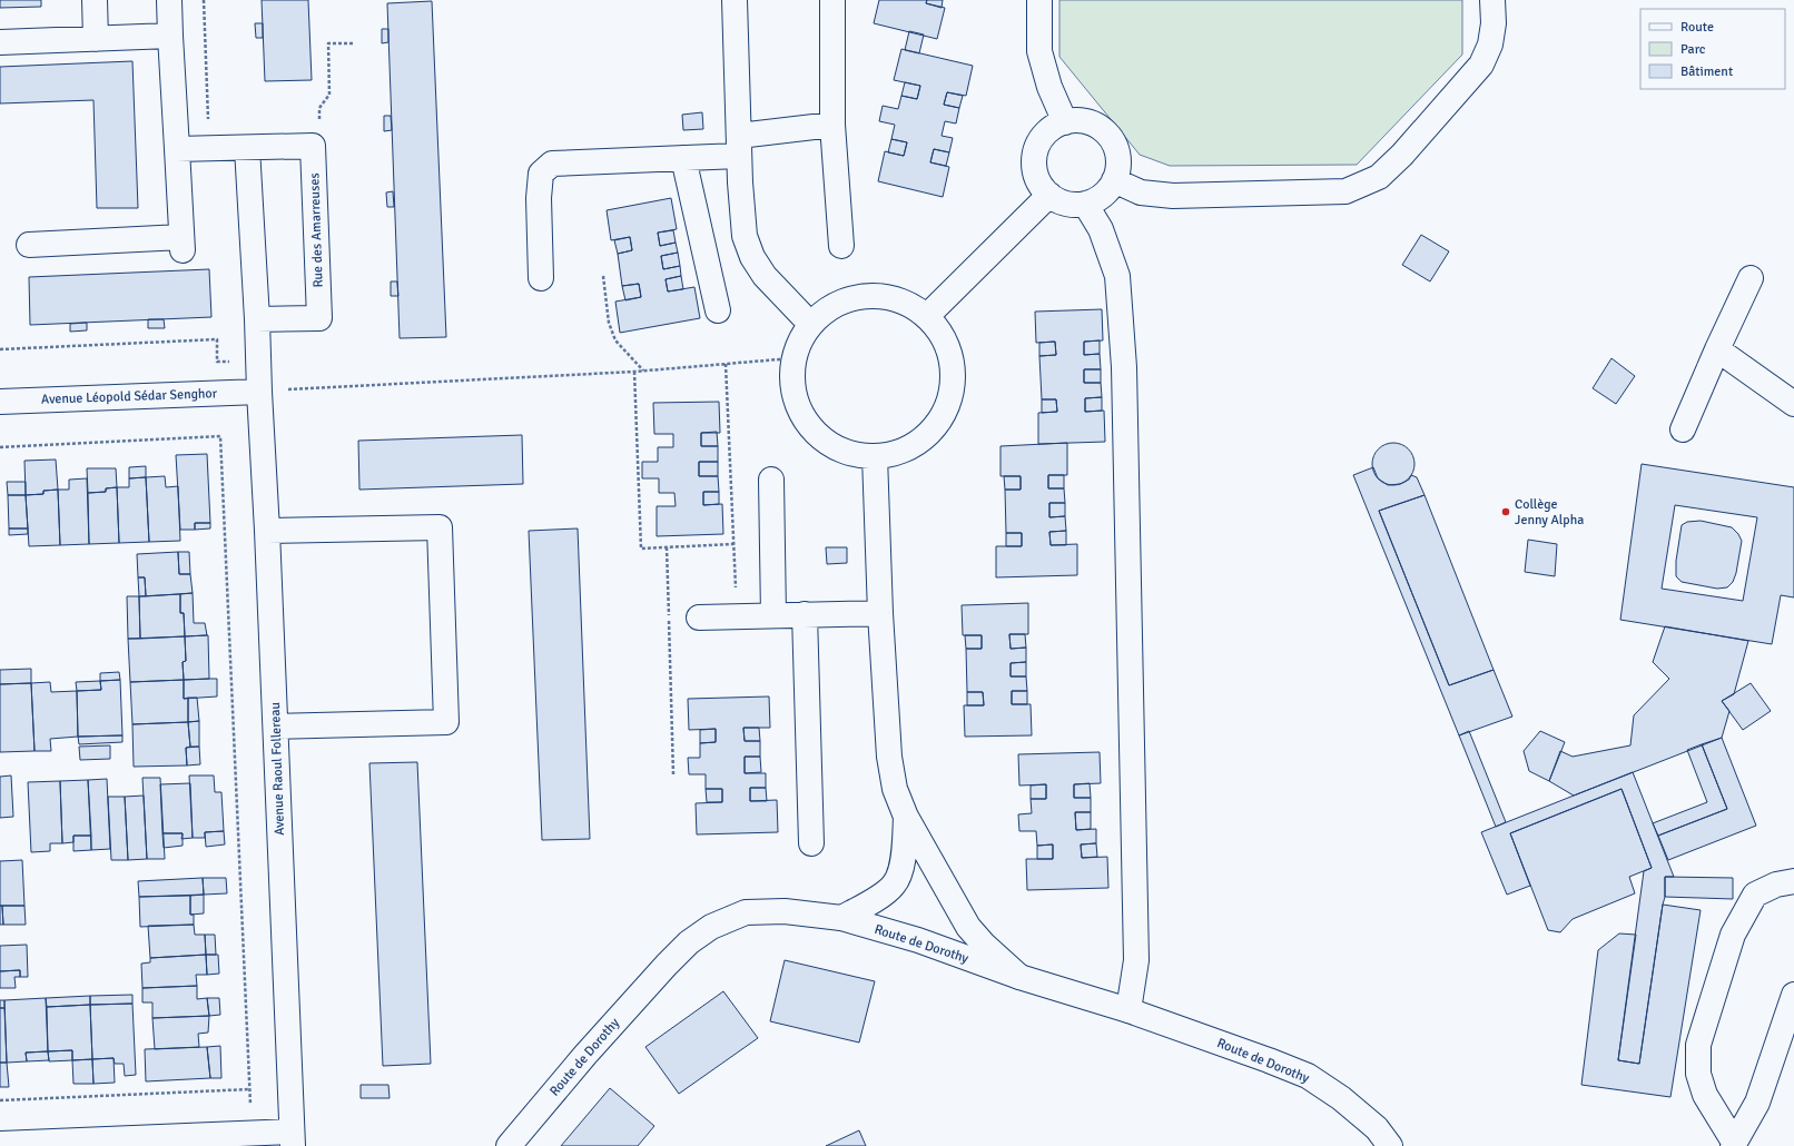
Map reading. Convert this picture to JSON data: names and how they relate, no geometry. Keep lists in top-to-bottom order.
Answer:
{
  "streets": {
    "street": [
      "Rue des Amarreuses",
      "Avenue Léopold Sédar Senghor",
      "Avenue Raoul Follereau",
      "Route de Dorothy"
    ]
  },
  "crossings": [
    ["Avenue Léopold Sédar Senghor", "Avenue Raoul Follereau"]
  ],
  "places": ["Collège Jenny Alpha"],
  "legend": ["Route", "Parc", "Bâtiment"]
}
